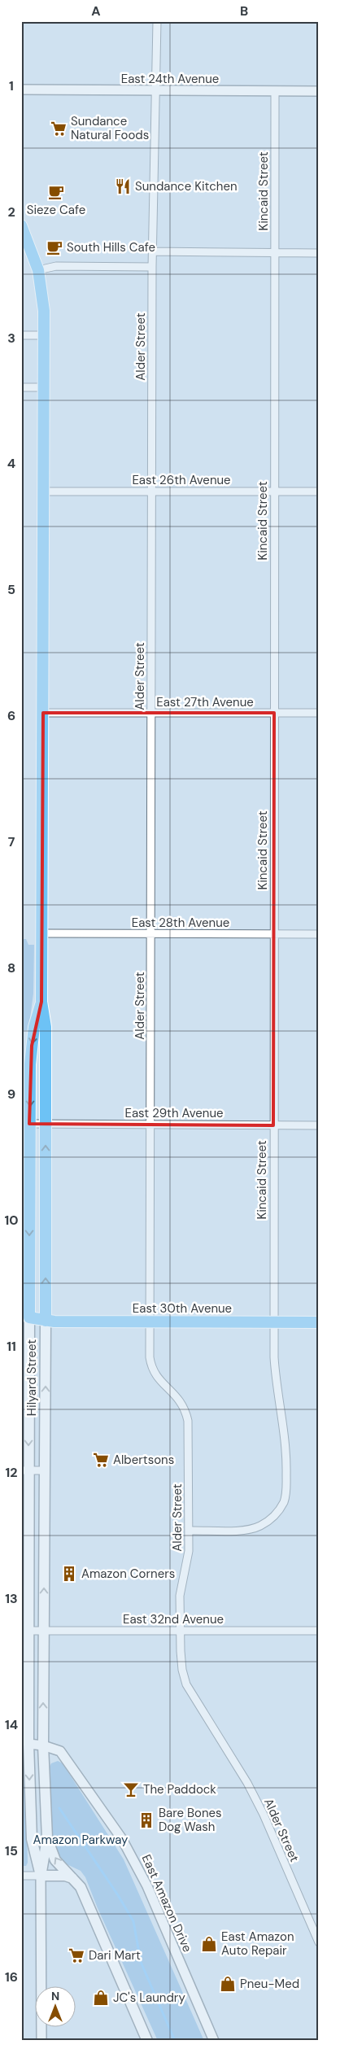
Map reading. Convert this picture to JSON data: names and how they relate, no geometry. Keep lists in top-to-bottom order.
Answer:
{
  "streets": {
    "main road": ["East 30th Avenue", "Hilyard Street"],
    "street": [
      "East 24th Avenue",
      "Kincaid Street",
      "Alder Street",
      "East 26th Avenue",
      "East 27th Avenue",
      "East 28th Avenue",
      "East 29th Avenue",
      "East 32nd Avenue",
      "East Amazon Drive"
    ]
  },
  "crossings": [
    ["East 24th Avenue", "Kincaid Street"],
    ["East 24th Avenue", "Alder Street"],
    ["Kincaid Street", "Alder Street"],
    ["Kincaid Street", "East 26th Avenue"],
    ["Kincaid Street", "East 27th Avenue"],
    ["Kincaid Street", "East 28th Avenue"],
    ["Kincaid Street", "East 29th Avenue"],
    ["Kincaid Street", "East 30th Avenue"],
    ["Alder Street", "East 26th Avenue"],
    ["Alder Street", "East 27th Avenue"],
    ["Alder Street", "East 28th Avenue"],
    ["Alder Street", "East 29th Avenue"],
    ["Alder Street", "East 30th Avenue"],
    ["Alder Street", "East 32nd Avenue"],
    ["East 26th Avenue", "Hilyard Street"],
    ["East 27th Avenue", "Hilyard Street"],
    ["East 28th Avenue", "Hilyard Street"],
    ["East 29th Avenue", "Hilyard Street"],
    ["East 30th Avenue", "Hilyard Street"],
    ["Hilyard Street", "East 32nd Avenue"],
    ["Hilyard Street", "East Amazon Drive"]
  ],
  "parks": ["Amazon Parkway"],
  "places": {
    "supermarket": ["Sundance Natural Foods", "Albertsons", "Dari Mart"],
    "restaurant": ["Sundance Kitchen"],
    "cafe": ["Sieze Cafe", "South Hills Cafe"],
    "building": ["Amazon Corners", "Bare Bones Dog Wash"],
    "bar": ["The Paddock"],
    "shop": ["East Amazon Auto Repair", "Pneu-Med", "JC's Laundry"]
  },
  "north": "top",
  "grid": {
    "columns": ["A", "B"],
    "rows": [
      "1",
      "2",
      "3",
      "4",
      "5",
      "6",
      "7",
      "8",
      "9",
      "10",
      "11",
      "12",
      "13",
      "14",
      "15",
      "16"
    ]
  }
}
